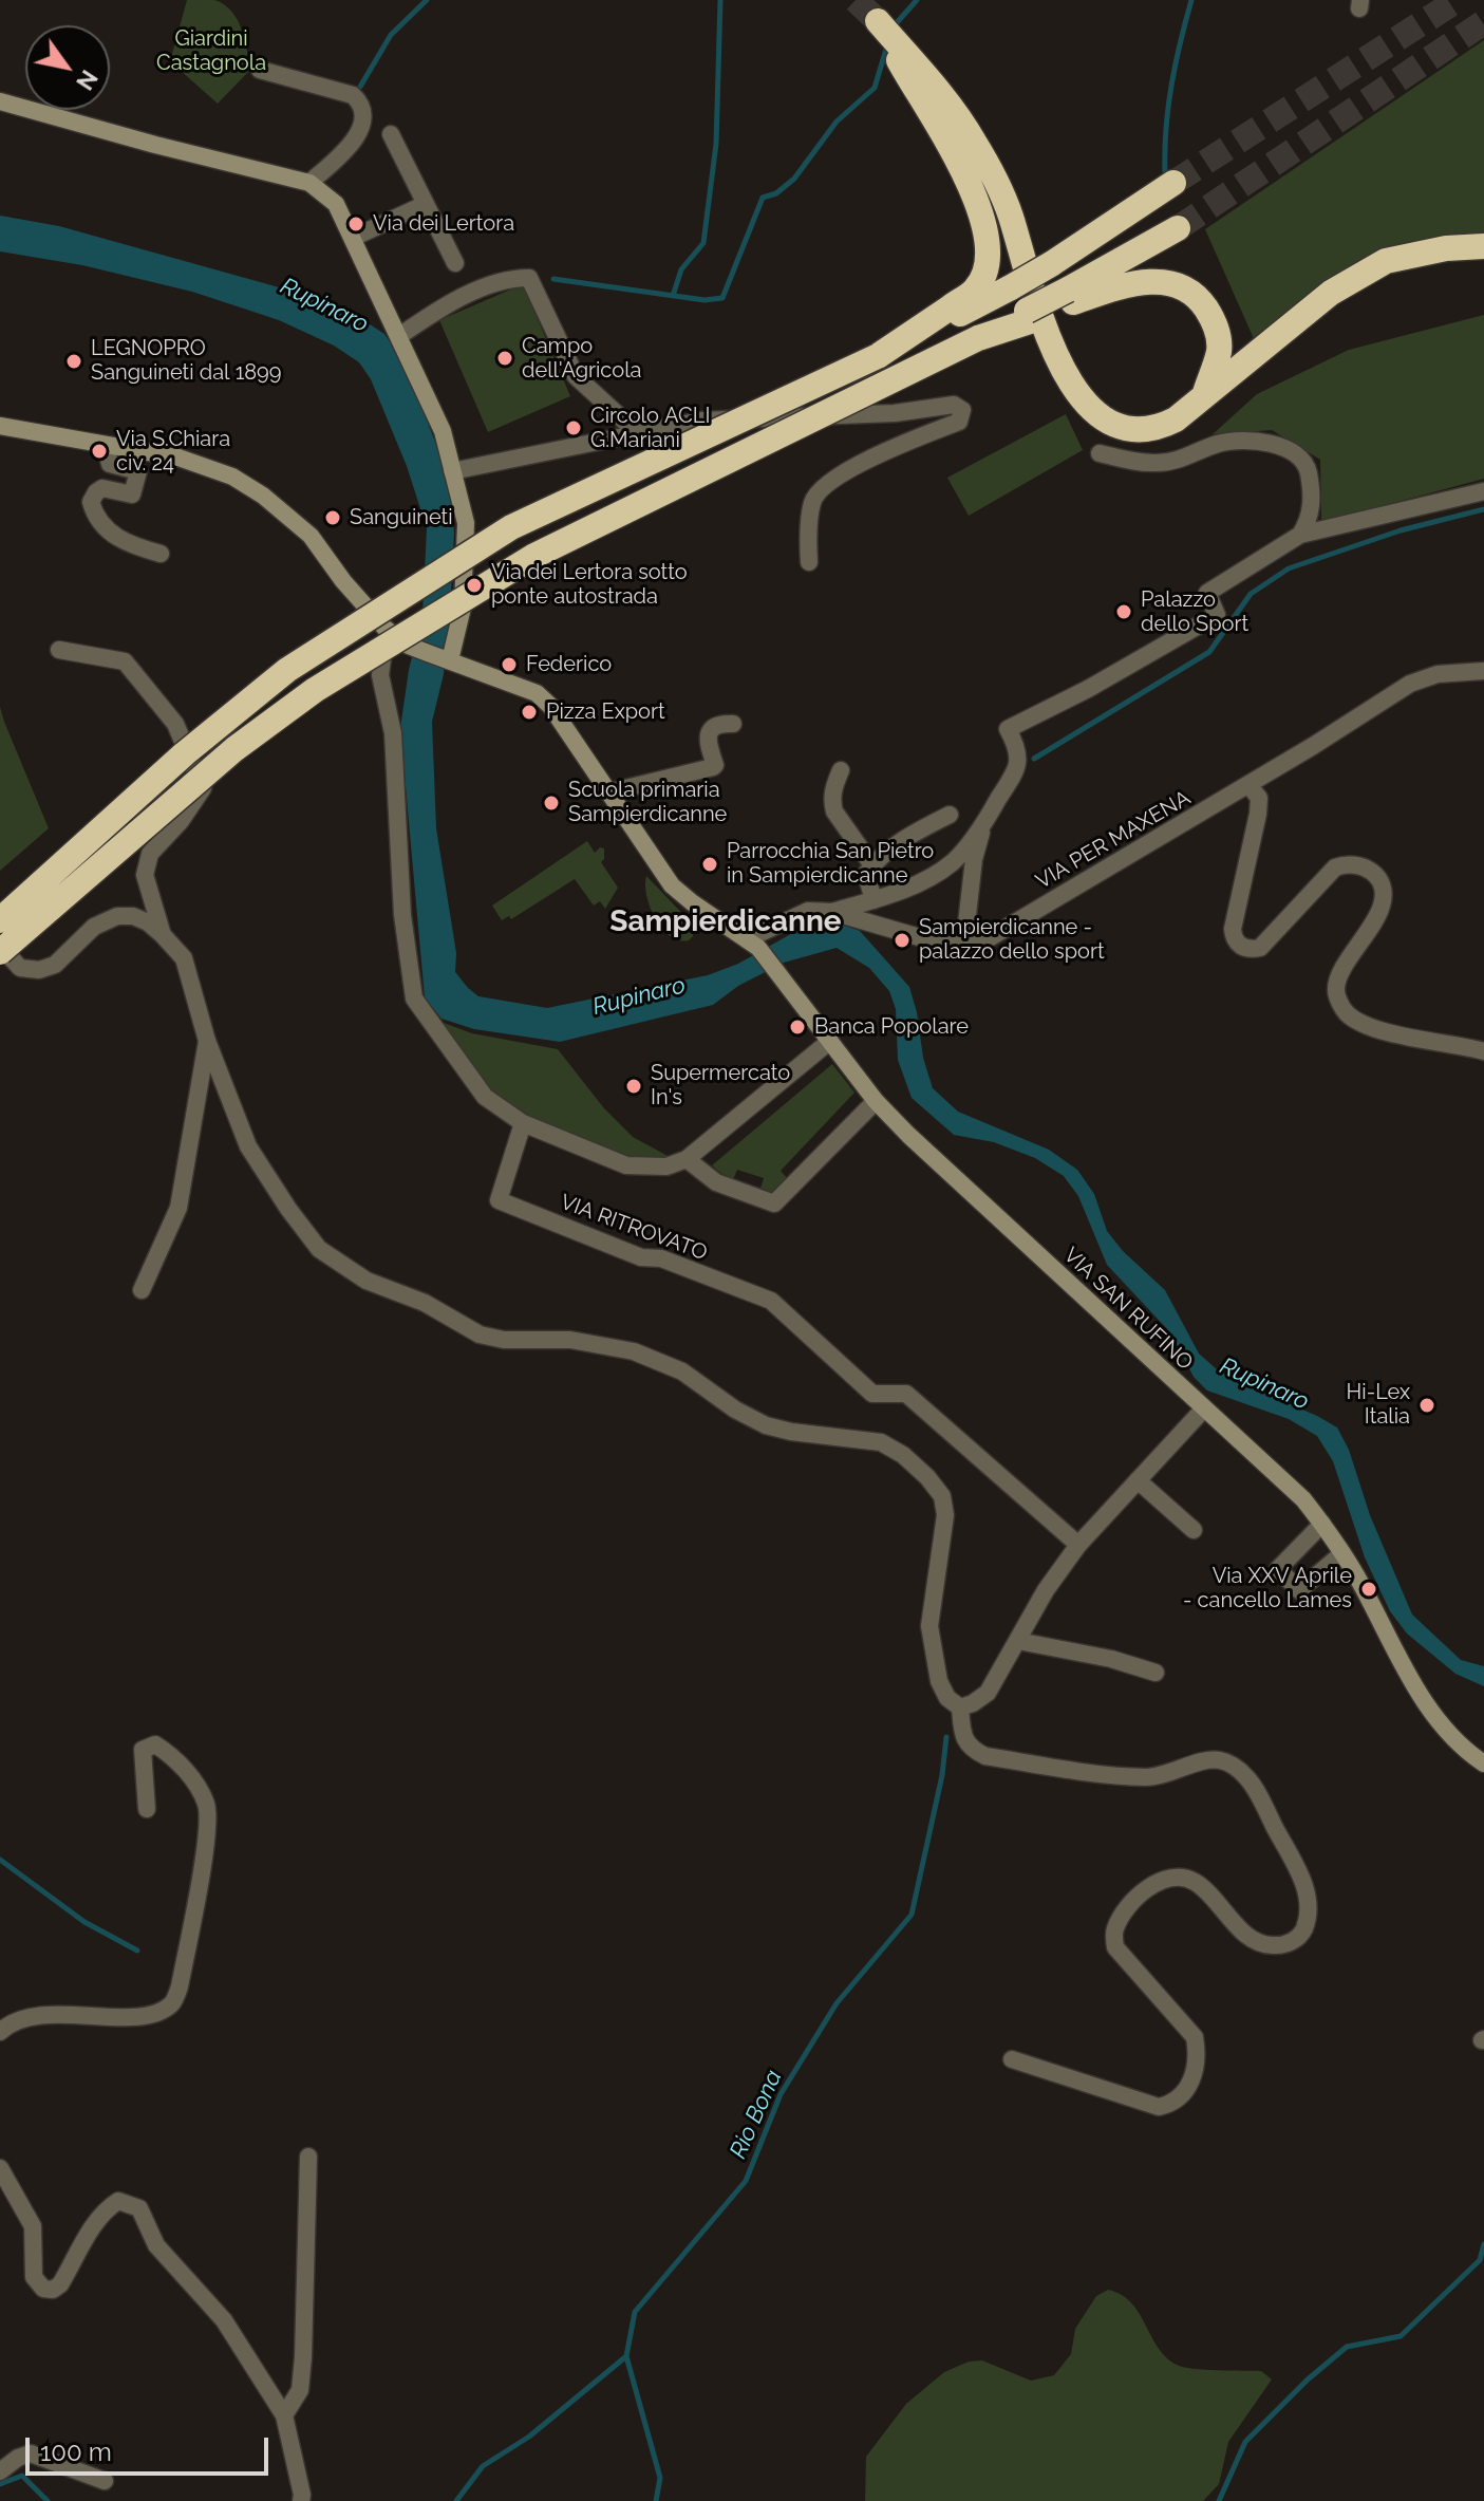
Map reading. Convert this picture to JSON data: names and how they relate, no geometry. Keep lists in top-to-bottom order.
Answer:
{
  "streets": {
    "main road": ["VIA SAN RUFINO"],
    "street": ["VIA PER MAXENA", "VIA RITROVATO"]
  },
  "crossings": [
    ["VIA PER MAXENA", "VIA SAN RUFINO"]
  ],
  "districts": ["Sampierdicanne"],
  "water": ["Rupinaro", "Rio Bona"],
  "parks": ["Giardini Castagnola"],
  "places": [
    "Via dei Lertora",
    "Campo dell'Agricola",
    "LEGNOPRO Sanguineti dal 1899",
    "Circolo ACLI G.Mariani",
    "Via S.Chiara civ. 24",
    "Sanguineti",
    "Via dei Lertora sotto ponte autostrada",
    "Palazzo dello Sport",
    "Federico",
    "Pizza Export",
    "Scuola primaria Sampierdicanne",
    "Parrocchia San Pietro in Sampierdicanne",
    "Sampierdicanne - palazzo dello sport",
    "Banca Popolare",
    "Supermercato In's",
    "Hi-Lex Italia",
    "Via XXV Aprile - cancello Lames"
  ],
  "scale_bar": "100 m",
  "north": "bottom right"
}
